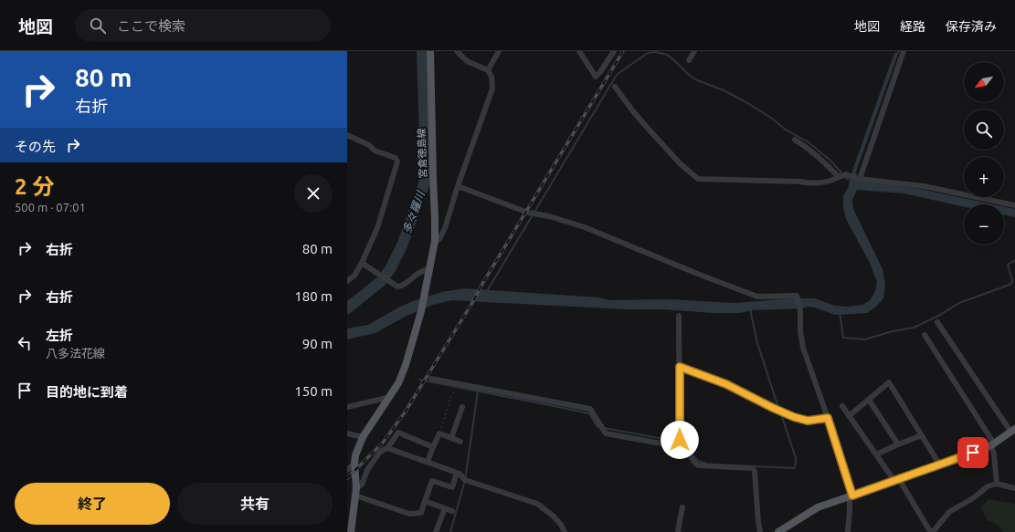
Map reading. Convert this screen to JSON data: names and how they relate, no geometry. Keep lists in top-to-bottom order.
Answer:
{
  "streets": {
    "main road": ["宮倉徳島線"]
  },
  "water": ["多々羅川"],
  "north": "bottom left",
  "page": {
    "header": "地図",
    "search": "ここで検索",
    "nav": ["地図", "経路", "保存済み"],
    "turn": ["80 m", "右折"],
    "map_buttons": ["+", "−"],
    "then": "その先",
    "heading": ["2 分", "500 m · 07:01"],
    "list": [
      {
        "name": "右折",
        "value": "80 m"
      },
      {
        "name": "右折",
        "value": "180 m"
      },
      {
        "name": "左折",
        "note": "八多法花線",
        "value": "90 m"
      },
      {
        "name": "目的地に到着",
        "value": "150 m"
      }
    ],
    "buttons": ["終了", "共有"]
  }
}
